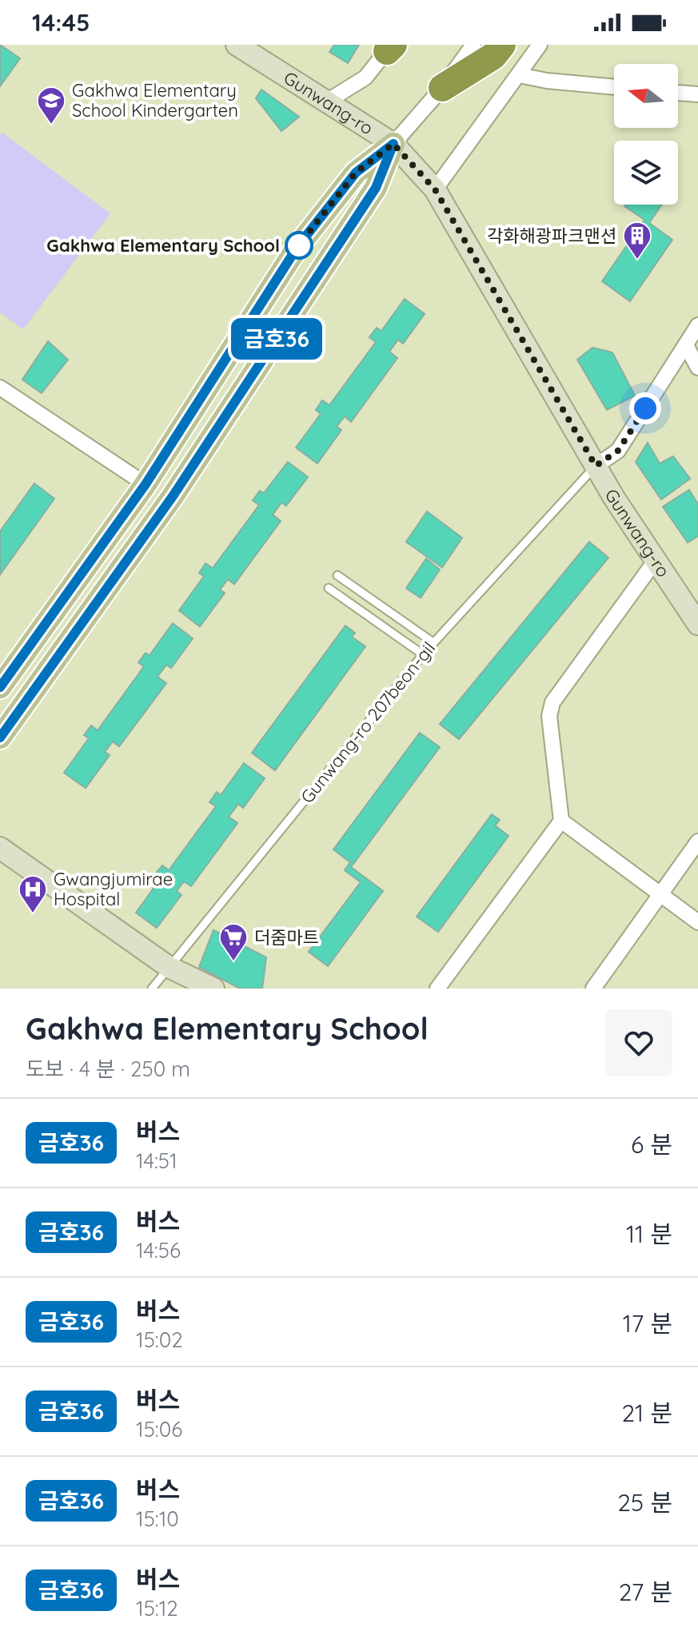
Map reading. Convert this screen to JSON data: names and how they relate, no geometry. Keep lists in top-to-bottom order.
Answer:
{
  "streets": {
    "main road": ["Gunwang-ro"],
    "lane": ["Gunwang-ro 207beon-gil"]
  },
  "crossings": [
    ["Gunwang-ro", "Gunwang-ro 207beon-gil"]
  ],
  "places": {
    "school or university": ["Gakhwa Elementary School Kindergarten"],
    "other": ["Gakhwa Elementary School"],
    "building": ["각화해광파크맨션"],
    "hospital": ["Gwangjumirae Hospital"],
    "supermarket": ["더줌마트"]
  },
  "lines": ["bus line 금호36"],
  "north": "left",
  "page": {
    "status": "14:45",
    "on_map": "금호36",
    "heading": ["Gakhwa Elementary School", "도보 · 4 분 · 250 m"],
    "list": [
      {
        "mark": "금호36",
        "name": "버스",
        "note": "14:51",
        "value": "6 분"
      },
      {
        "mark": "금호36",
        "name": "버스",
        "note": "14:56",
        "value": "11 분"
      },
      {
        "mark": "금호36",
        "name": "버스",
        "note": "15:02",
        "value": "17 분"
      },
      {
        "mark": "금호36",
        "name": "버스",
        "note": "15:06",
        "value": "21 분"
      },
      {
        "mark": "금호36",
        "name": "버스",
        "note": "15:10",
        "value": "25 분"
      },
      {
        "mark": "금호36",
        "name": "버스",
        "note": "15:12",
        "value": "27 분"
      }
    ]
  }
}
